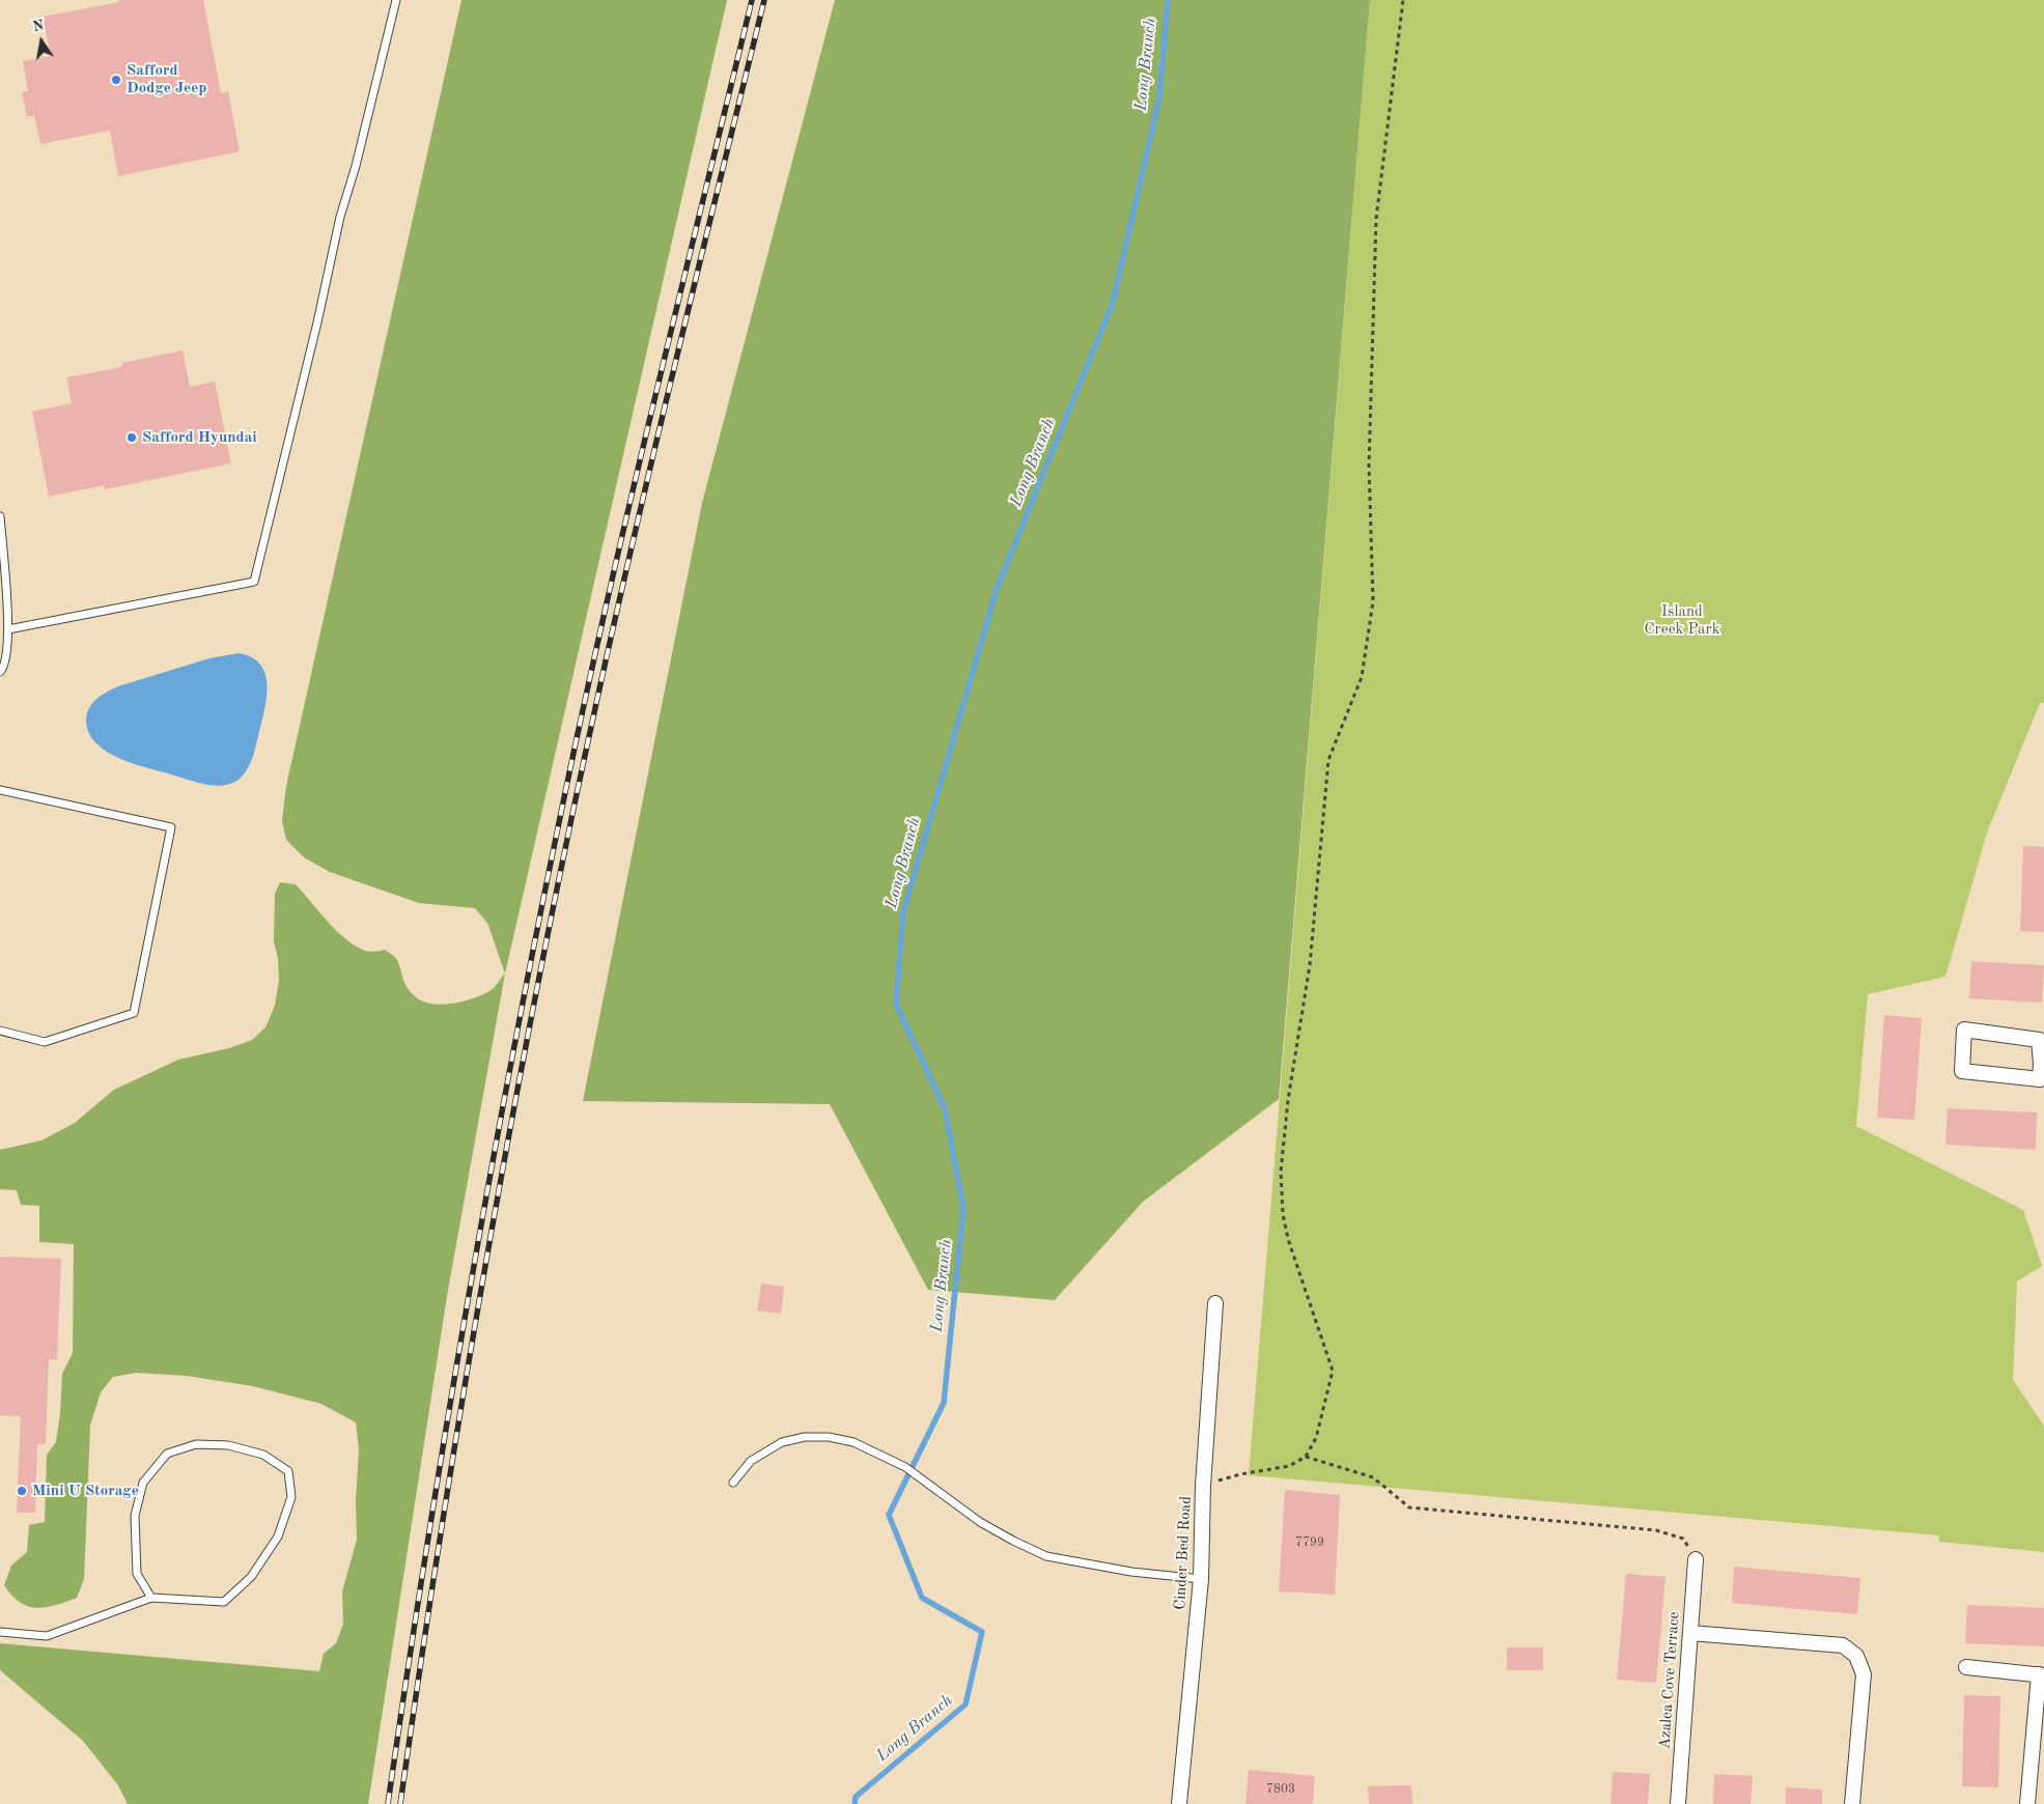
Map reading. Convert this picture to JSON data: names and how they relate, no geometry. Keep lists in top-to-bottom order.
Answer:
{
  "streets": {
    "street": ["Cinder Bed Road", "Azalea Cove Terrace"]
  },
  "water": ["Long Branch"],
  "parks": ["Island Creek Park"],
  "places": ["Safford Dodge Jeep", "Safford Hyundai", "Mini U Storage"],
  "house_numbers": ["7799", "7803"],
  "north": "top"
}
